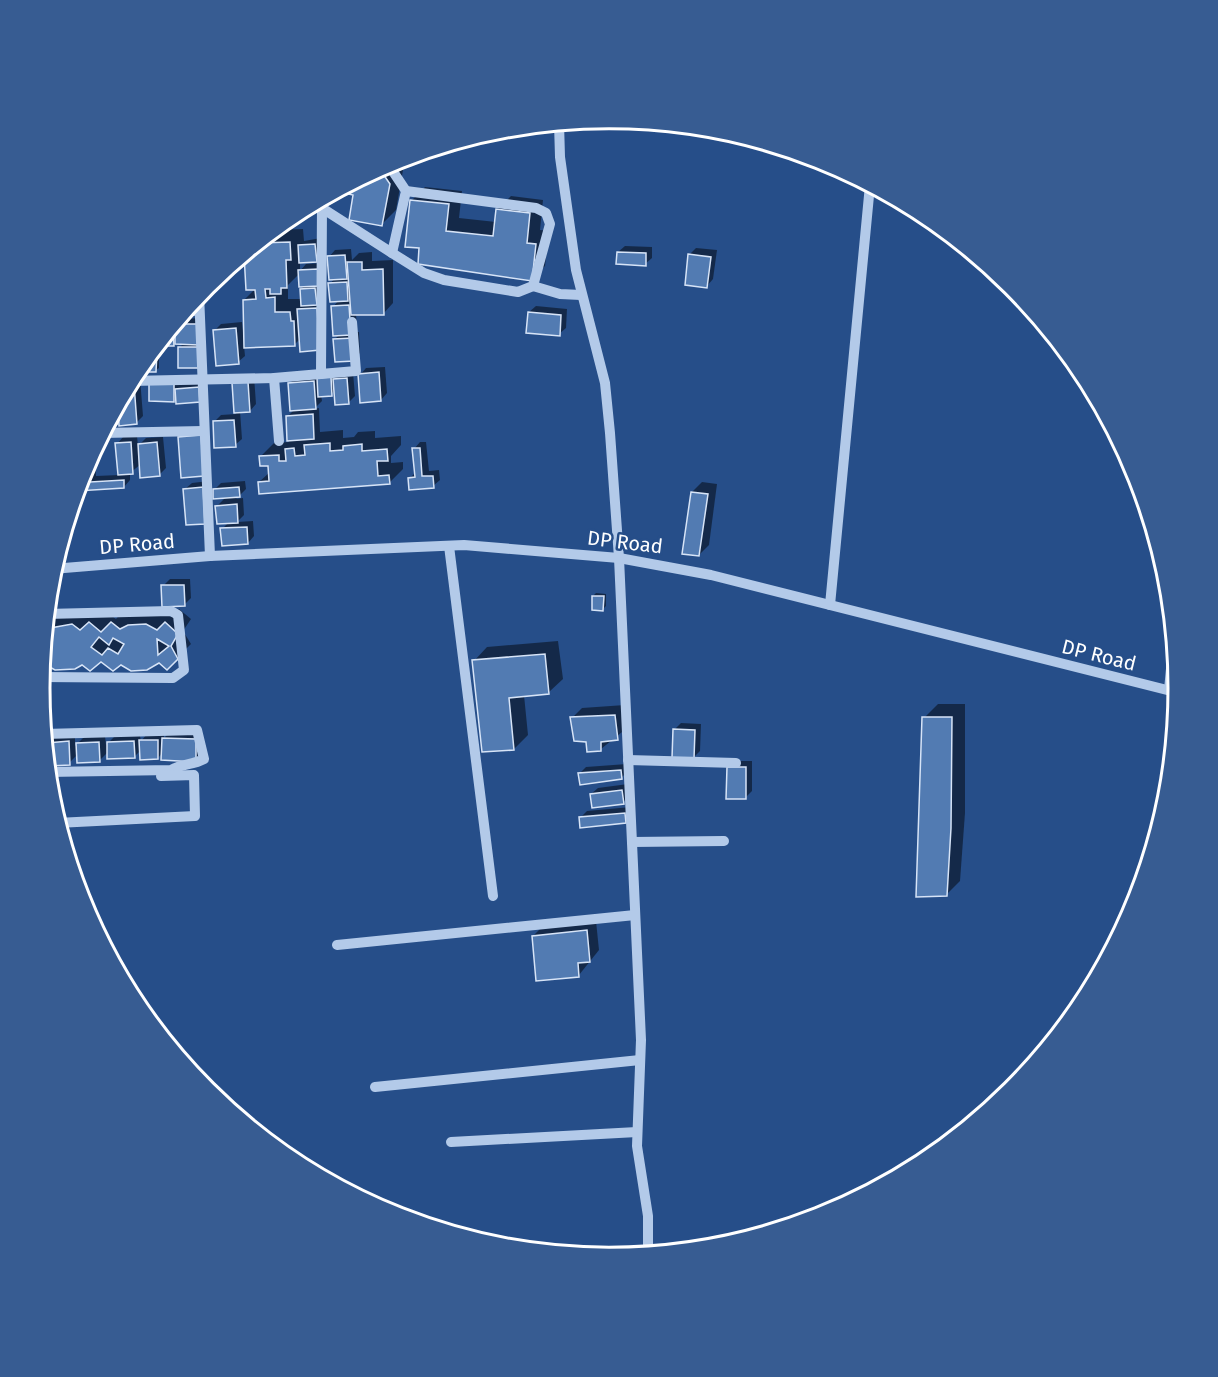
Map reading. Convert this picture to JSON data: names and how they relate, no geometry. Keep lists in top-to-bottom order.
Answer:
{
  "streets": {
    "street": ["DP Road"]
  }
}
